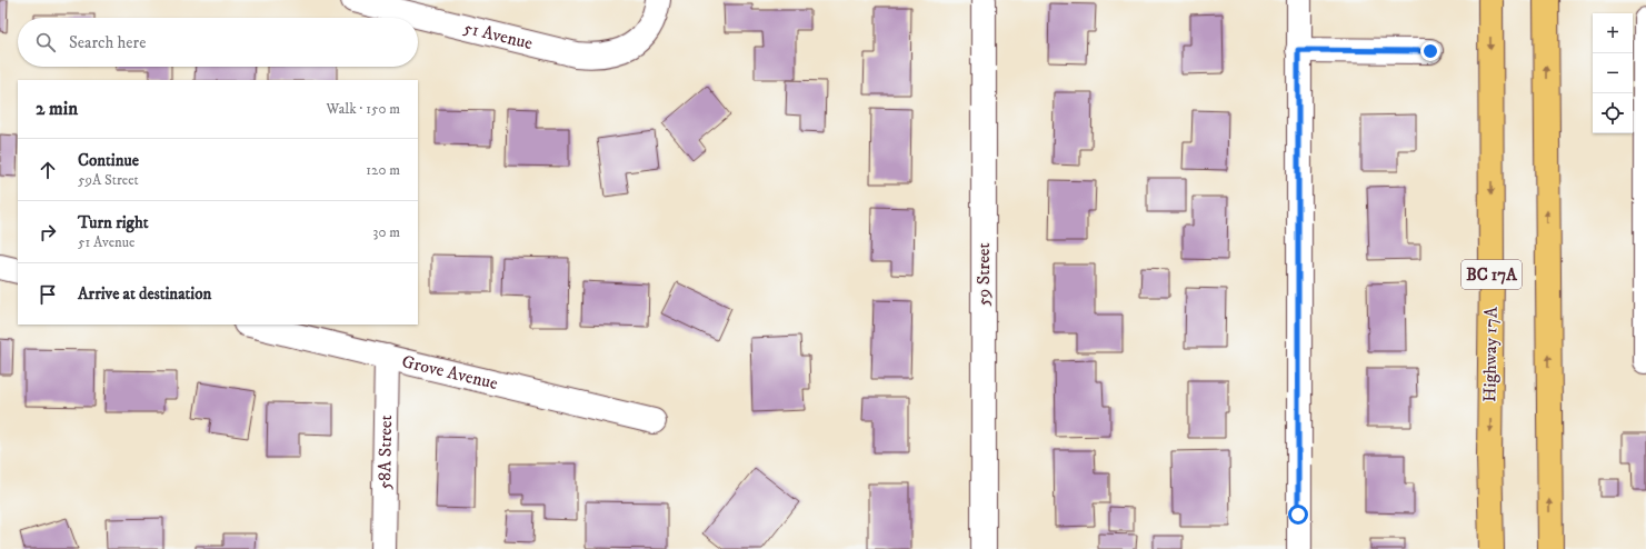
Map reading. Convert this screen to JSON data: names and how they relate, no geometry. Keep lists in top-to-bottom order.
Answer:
{
  "streets": {
    "main road": ["BC 17A", "Highway 17A"],
    "street": [
      "51 Avenue",
      "59 Street",
      "Grove Avenue",
      "58A Street"
    ]
  },
  "crossings": [
    ["Grove Avenue", "58A Street"]
  ],
  "page": {
    "map_buttons": ["+", "−"],
    "search": "Search here",
    "heading": ["2 min", "Walk · 150 m"],
    "list": [
      ["Continue", "59A Street", "120 m"],
      ["Turn right", "51 Avenue", "30 m"],
      "Arrive at destination"
    ]
  }
}
